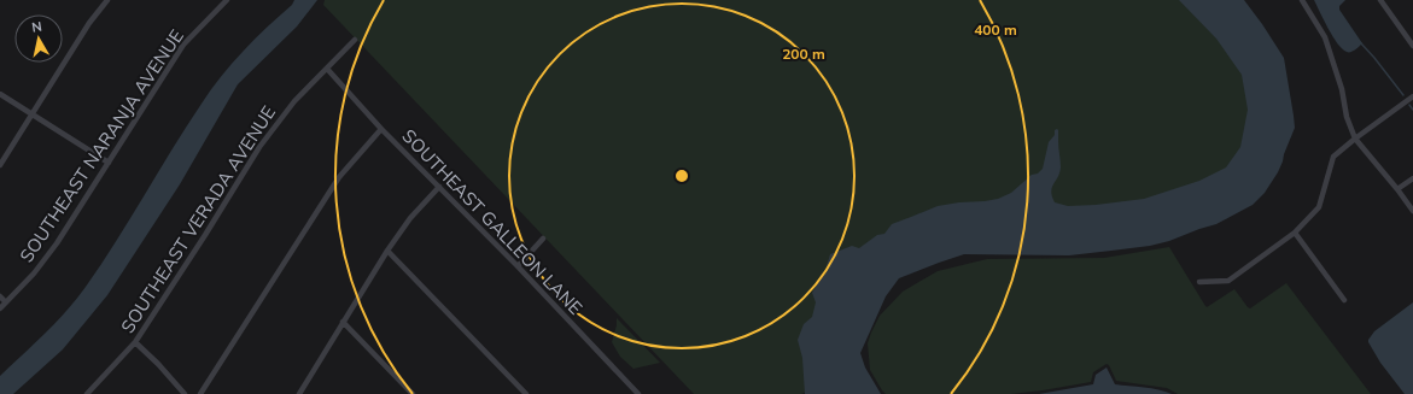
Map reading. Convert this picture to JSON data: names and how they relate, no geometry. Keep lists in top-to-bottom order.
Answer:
{
  "streets": {
    "street": ["SOUTHEAST NARANJA AVENUE", "SOUTHEAST VERADA AVENUE", "SOUTHEAST GALLEON LANE"]
  },
  "crossings": [
    ["SOUTHEAST VERADA AVENUE", "SOUTHEAST GALLEON LANE"]
  ],
  "north": "top",
  "rings": ["400 m", "200 m"]
}
